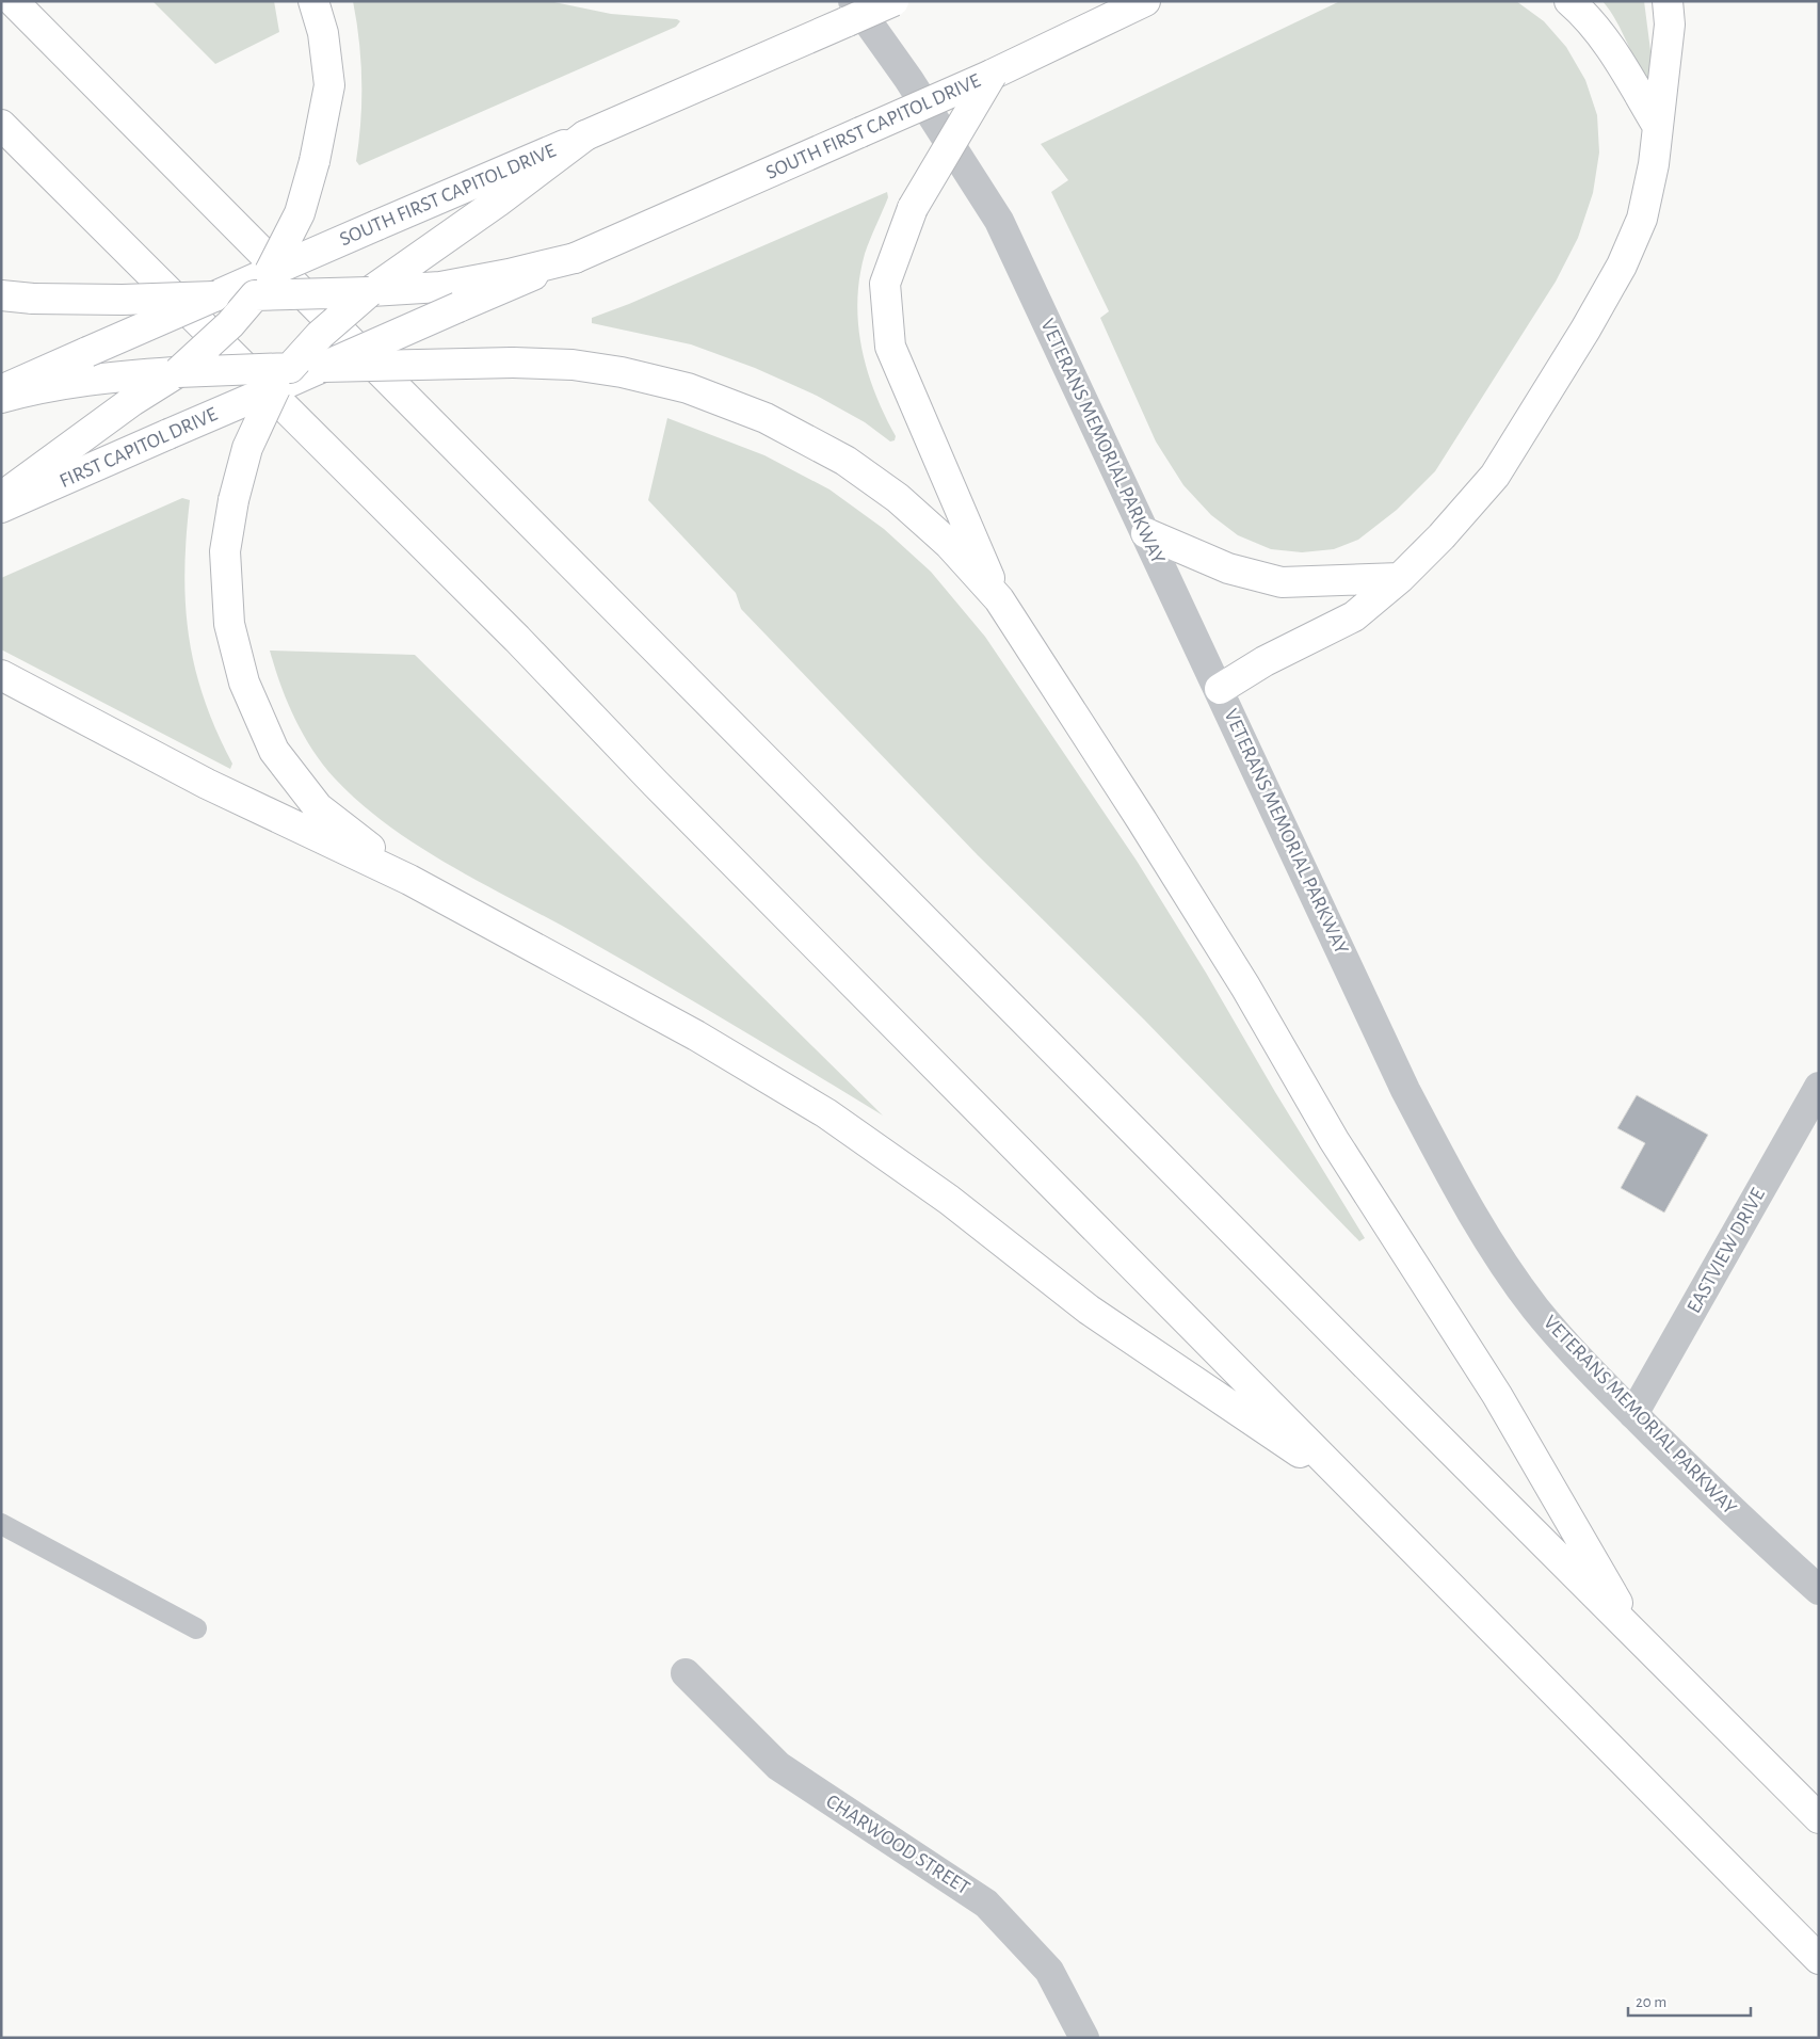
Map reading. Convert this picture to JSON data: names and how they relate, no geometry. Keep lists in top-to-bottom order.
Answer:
{
  "streets": {
    "main road": ["SOUTH FIRST CAPITOL DRIVE", "FIRST CAPITOL DRIVE"],
    "street": ["VETERANS MEMORIAL PARKWAY", "EASTVIEW DRIVE", "CHARWOOD STREET"]
  },
  "crossings": [
    ["VETERANS MEMORIAL PARKWAY", "EASTVIEW DRIVE"]
  ],
  "scale_bar": "20 m"
}
